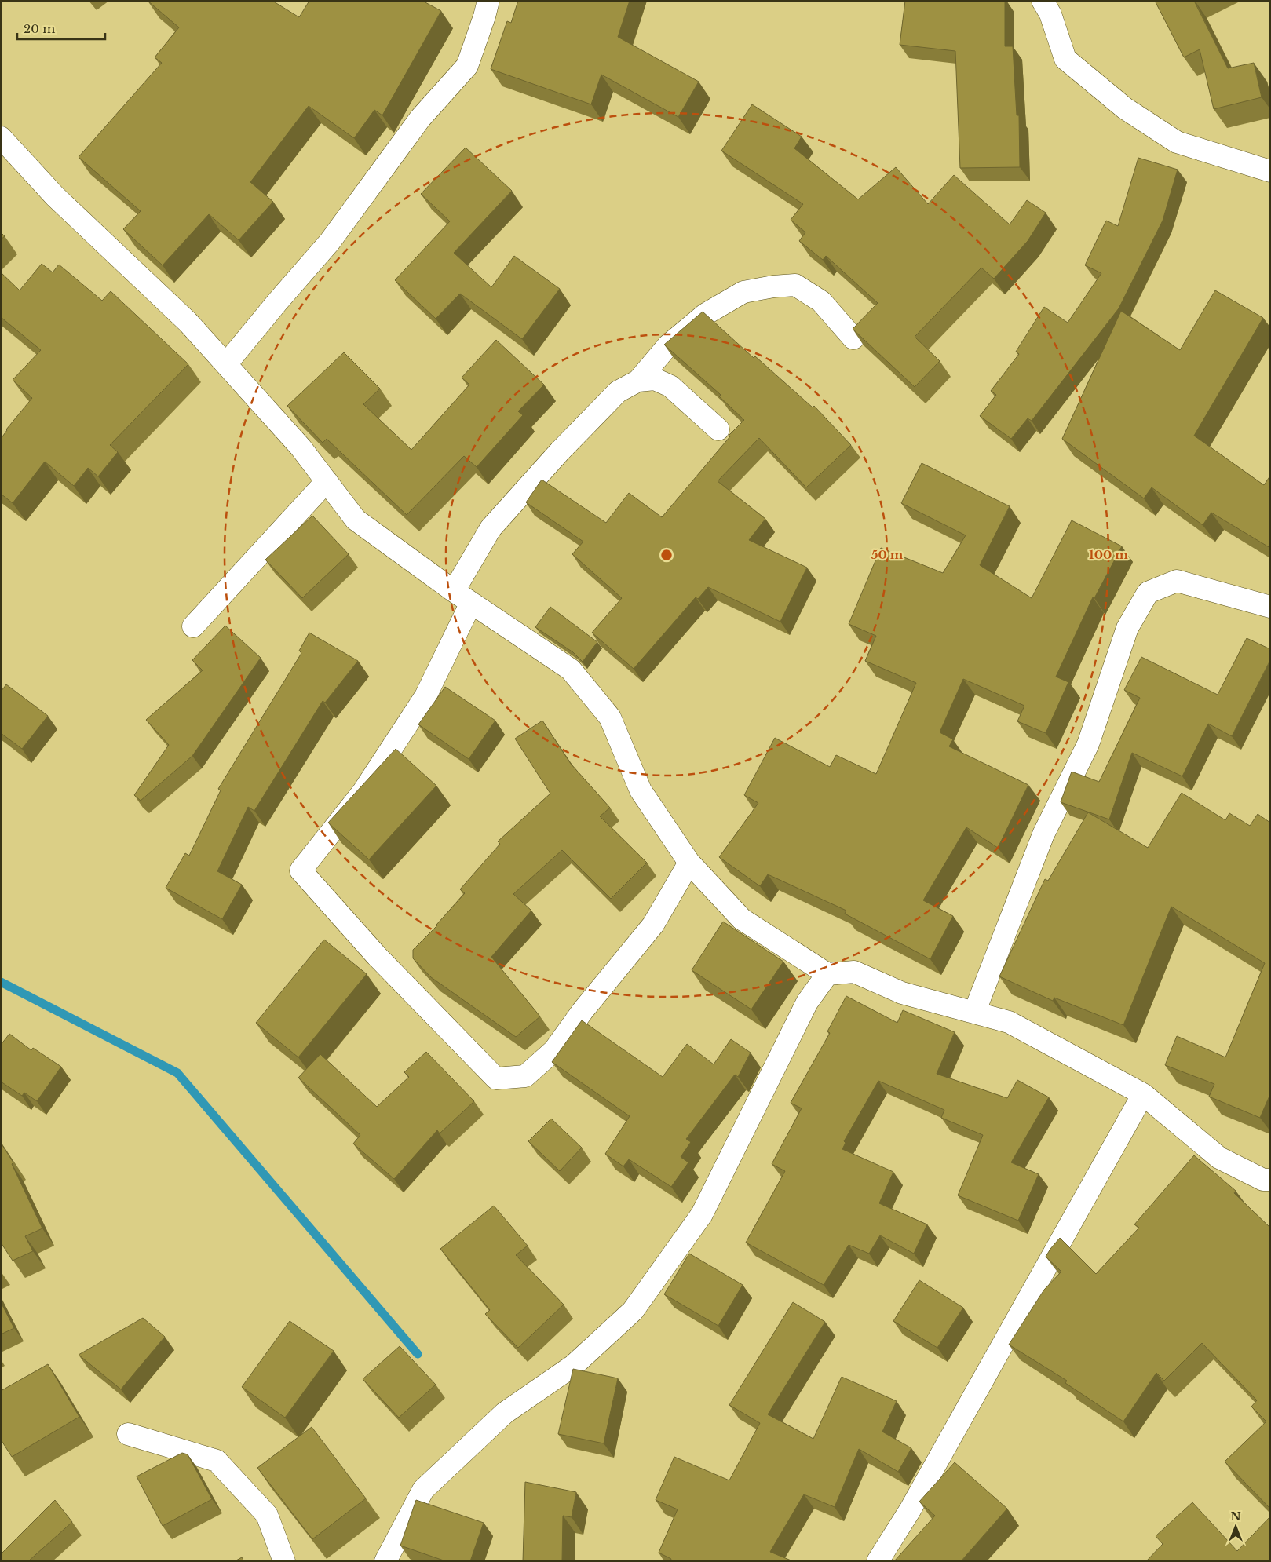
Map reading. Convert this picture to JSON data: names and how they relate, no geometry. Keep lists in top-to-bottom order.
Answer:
{
  "scale_bar": "20 m",
  "north": "top",
  "rings": ["50 m", "100 m"]
}
